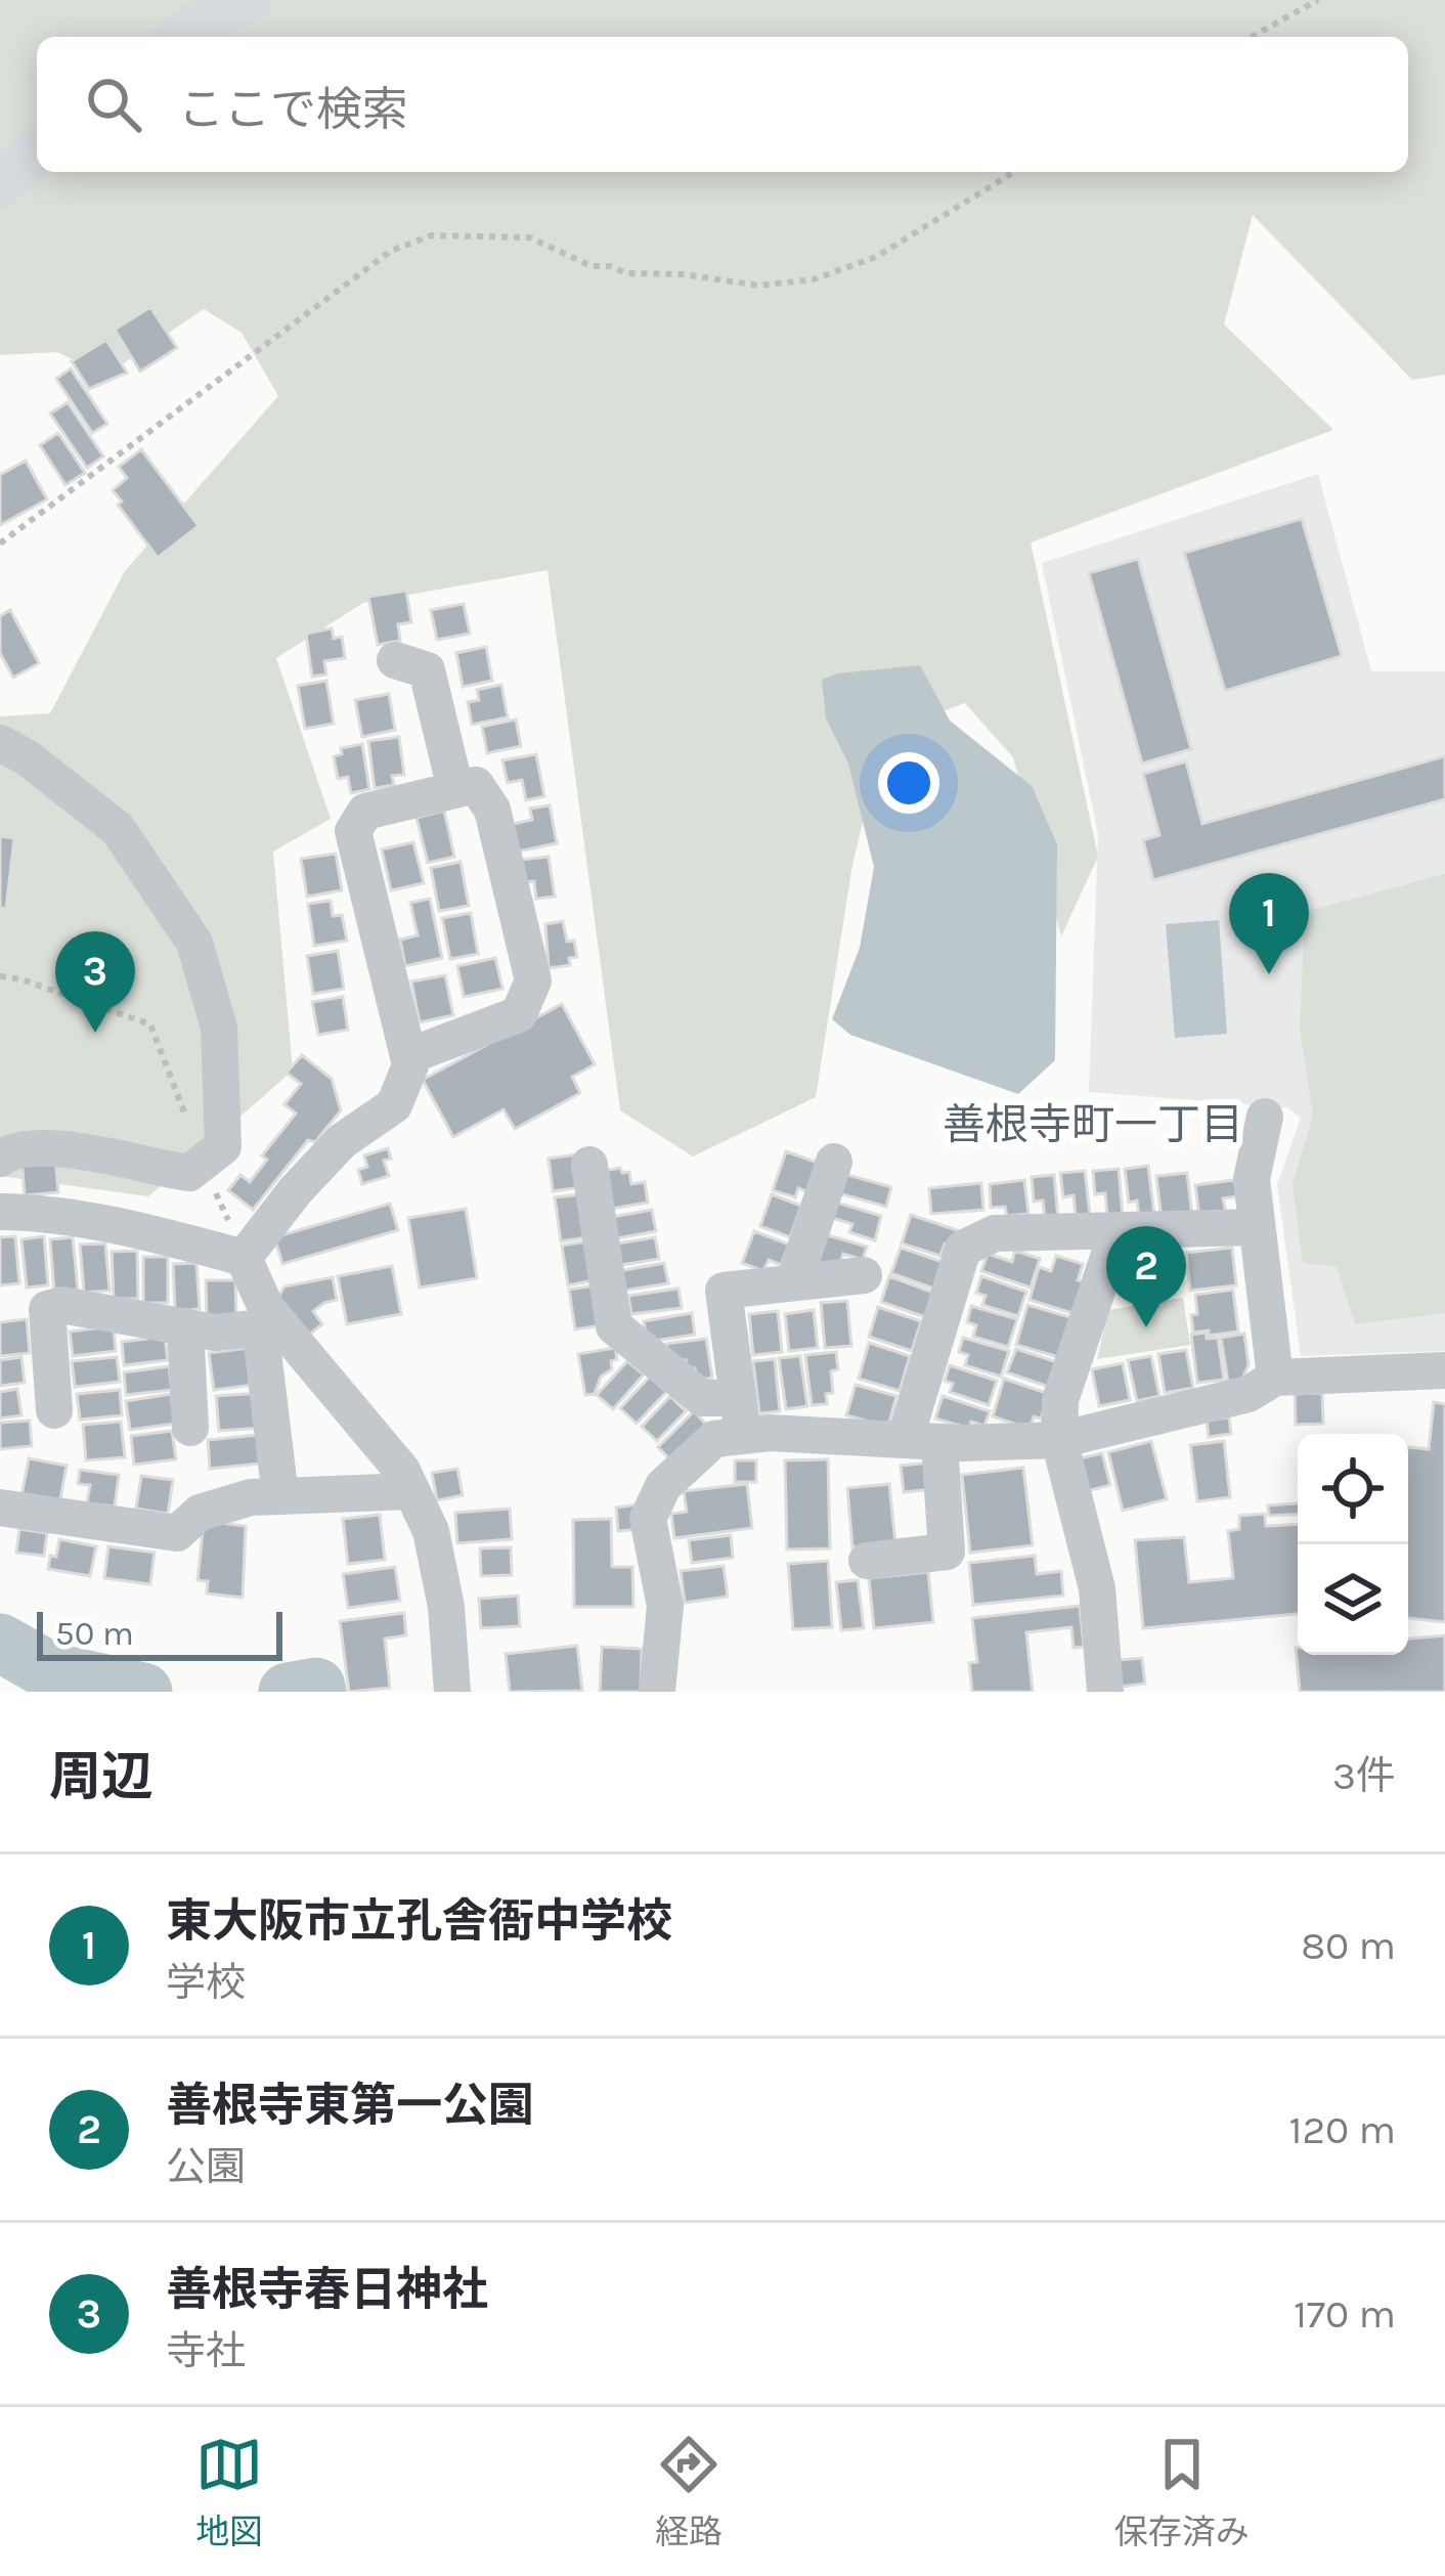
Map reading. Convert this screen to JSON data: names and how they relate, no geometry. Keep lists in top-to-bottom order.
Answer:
{
  "districts": ["善根寺町一丁目"],
  "scale_bar": "50 m",
  "page": {
    "search": "ここで検索",
    "pins": ["1", "3", "2"],
    "scale": "50 m",
    "heading": ["周辺", "3件"],
    "list": [
      {
        "mark": "1",
        "name": "東大阪市立孔舎衙中学校",
        "note": "学校",
        "value": "80 m"
      },
      {
        "mark": "2",
        "name": "善根寺東第一公園",
        "note": "公園",
        "value": "120 m"
      },
      {
        "mark": "3",
        "name": "善根寺春日神社",
        "note": "寺社",
        "value": "170 m"
      }
    ],
    "nav": ["地図", "経路", "保存済み"]
  }
}
